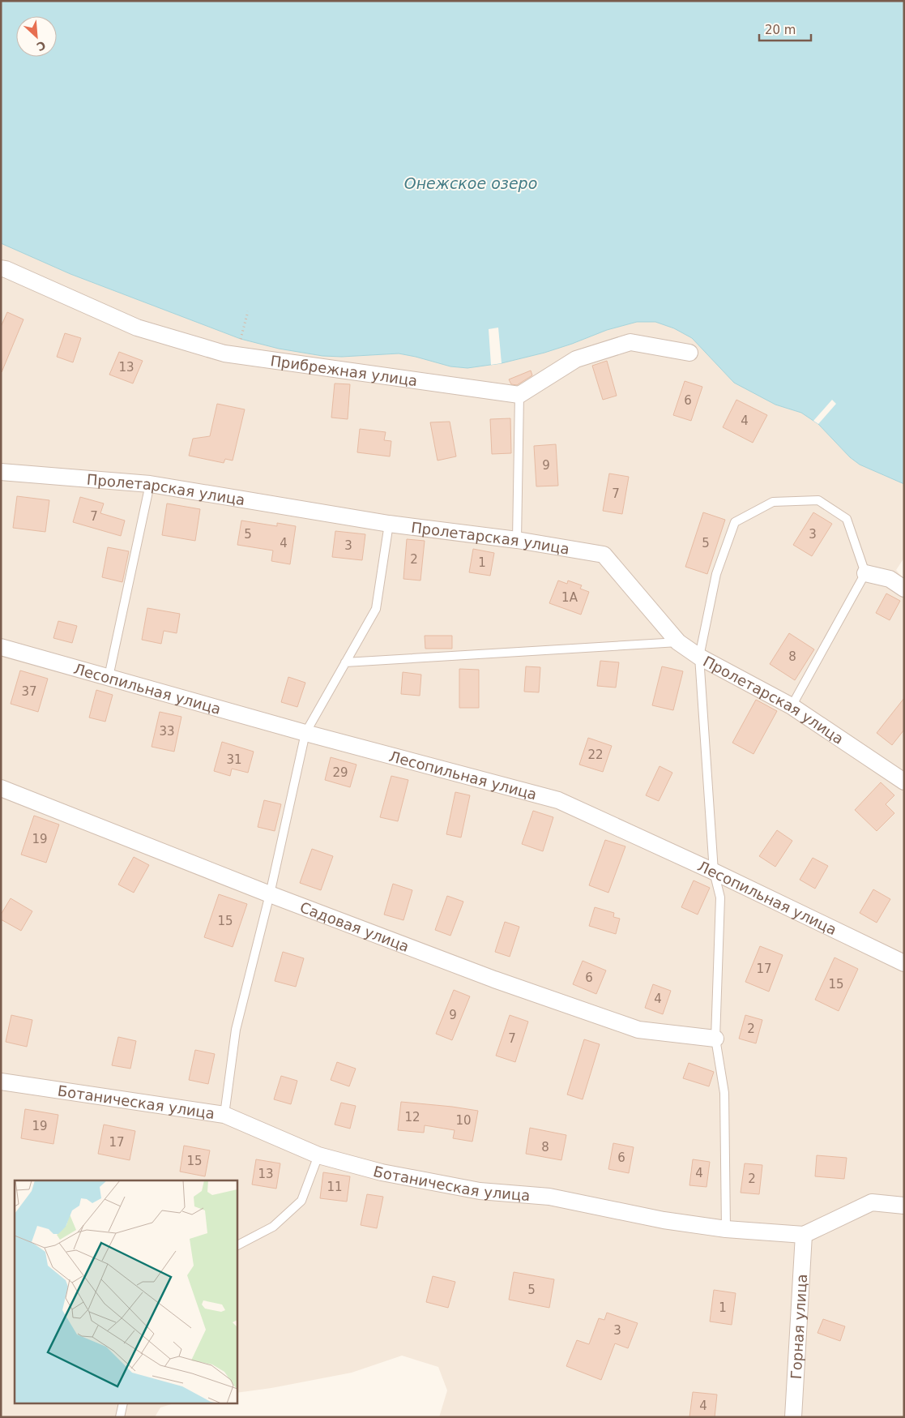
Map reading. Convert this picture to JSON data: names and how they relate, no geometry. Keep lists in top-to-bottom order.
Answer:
{
  "streets": {
    "street": [
      "Прибрежная улица",
      "Пролетарская улица",
      "Лесопильная улица",
      "Садовая улица",
      "Ботаническая улица",
      "Горная улица"
    ]
  },
  "crossings": [
    ["Ботаническая улица", "Горная улица"]
  ],
  "water": ["Онежское озеро"],
  "house_numbers": [
    "13",
    "6",
    "4",
    "9",
    "7",
    "7",
    "5",
    "3",
    "4",
    "5",
    "3",
    "2",
    "1",
    "1А",
    "8",
    "37",
    "33",
    "22",
    "31",
    "29",
    "19",
    "15",
    "17",
    "6",
    "15",
    "4",
    "9",
    "2",
    "7",
    "12",
    "10",
    "19",
    "17",
    "8",
    "6",
    "15",
    "4",
    "13",
    "2",
    "11",
    "5",
    "1",
    "3",
    "4"
  ],
  "scale_bar": "20 m",
  "north": "bottom right"
}
